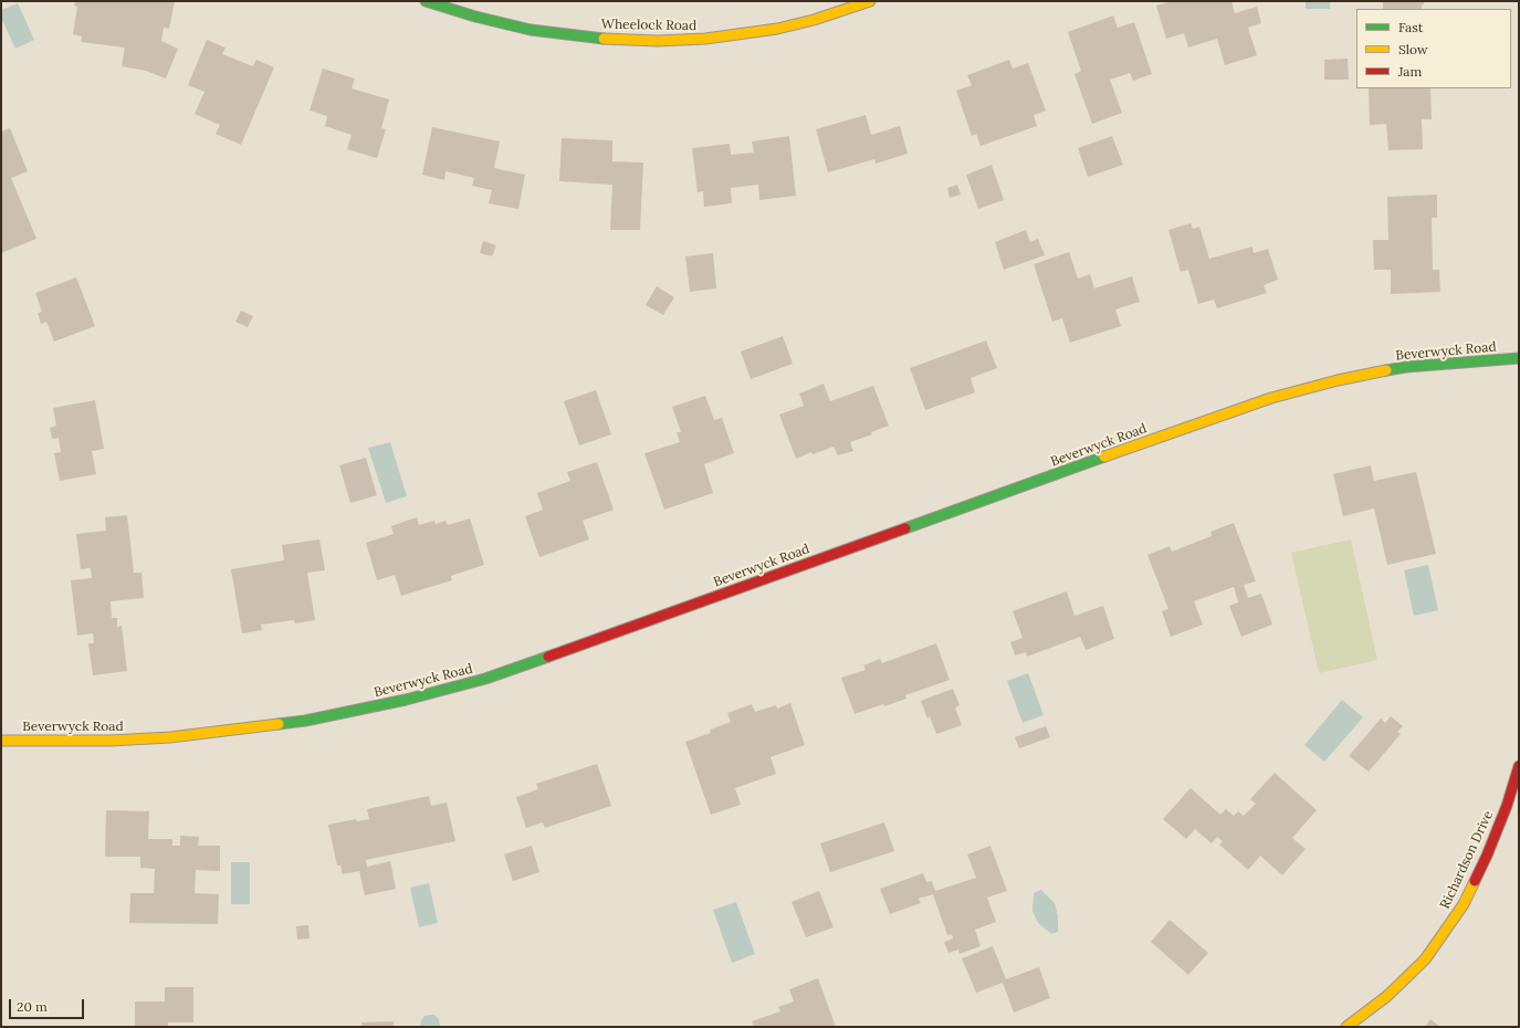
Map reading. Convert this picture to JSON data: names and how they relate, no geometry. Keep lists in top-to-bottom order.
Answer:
{
  "streets": {
    "street": ["Wheelock Road", "Beverwyck Road", "Richardson Drive"]
  },
  "legend": ["Fast", "Slow", "Jam"],
  "scale_bar": "20 m"
}
